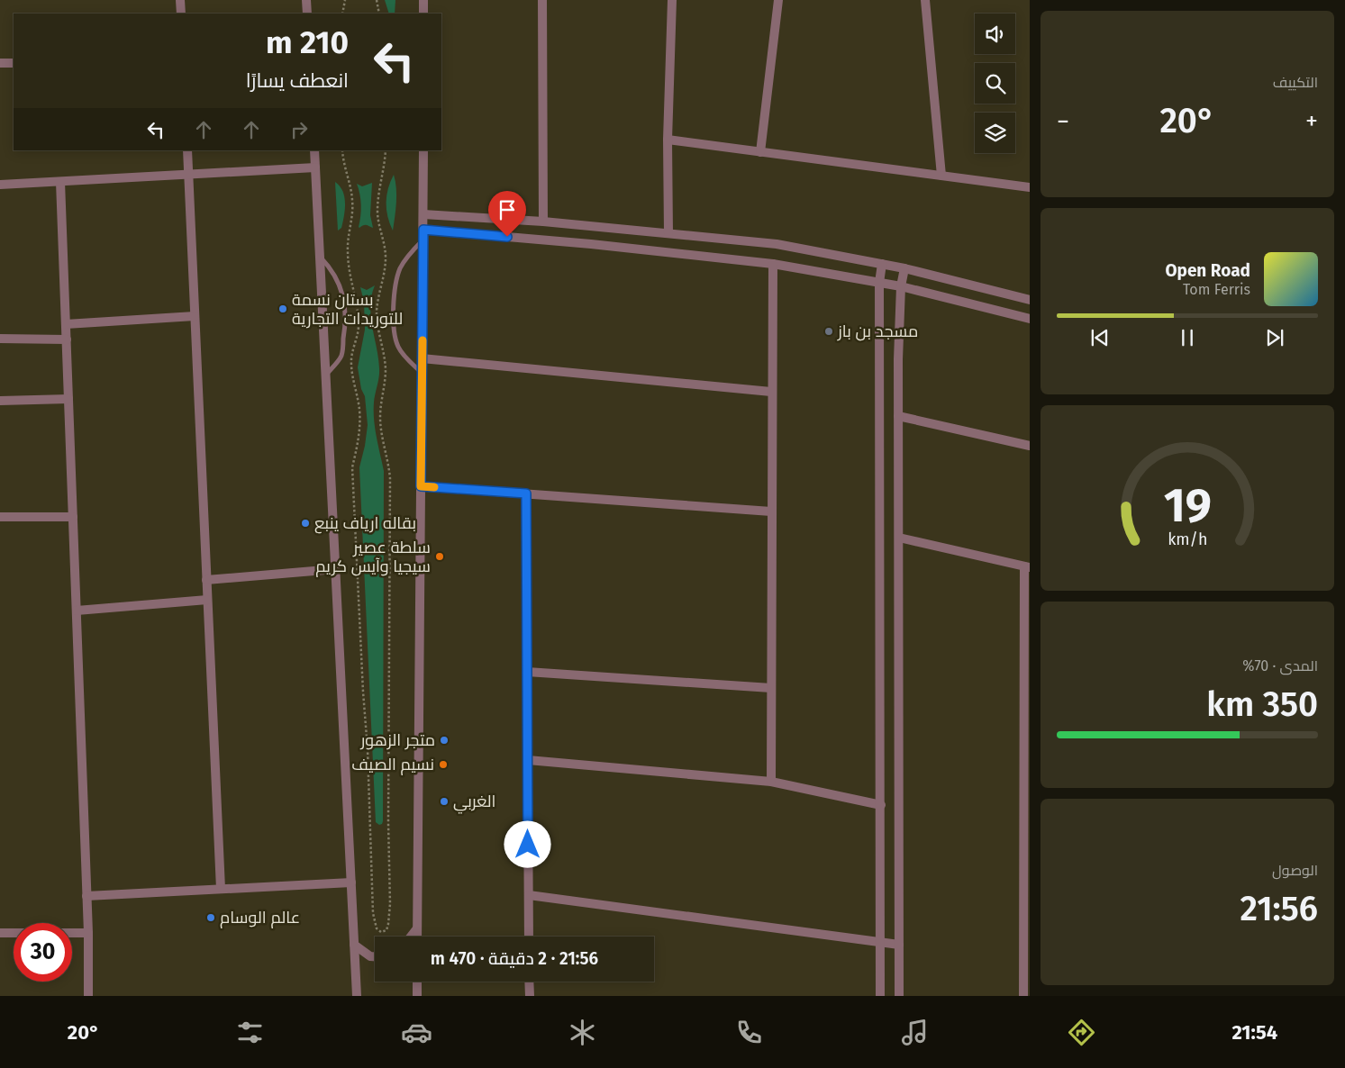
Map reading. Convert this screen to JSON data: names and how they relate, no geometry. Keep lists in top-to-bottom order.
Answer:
{
  "places": [
    "بستان نسمة للتوريدات التجارية",
    "مسجد بن باز",
    "بقاله ارياف ينبع",
    "سلطة عصير سيجيا وآيس كريم",
    "متجر الزهور",
    "نسيم الصيف",
    "الغربي",
    "عالم الوسام"
  ],
  "page": {
    "tile": [
      "التكييف",
      ["المدى · 70%", "350 km"],
      ["الوصول", "21:56"]
    ],
    "turn": ["210 m", "انعطف يسارًا"],
    "heat": ["−", "20°", "+"],
    "song": ["Open Road", "Tom Ferris"],
    "limit": "30",
    "trip": "21:56 · 2 دقيقة · 470 m",
    "tabs": ["21:54", "20°"],
    "gauge": ["19", "km/h"]
  }
}
